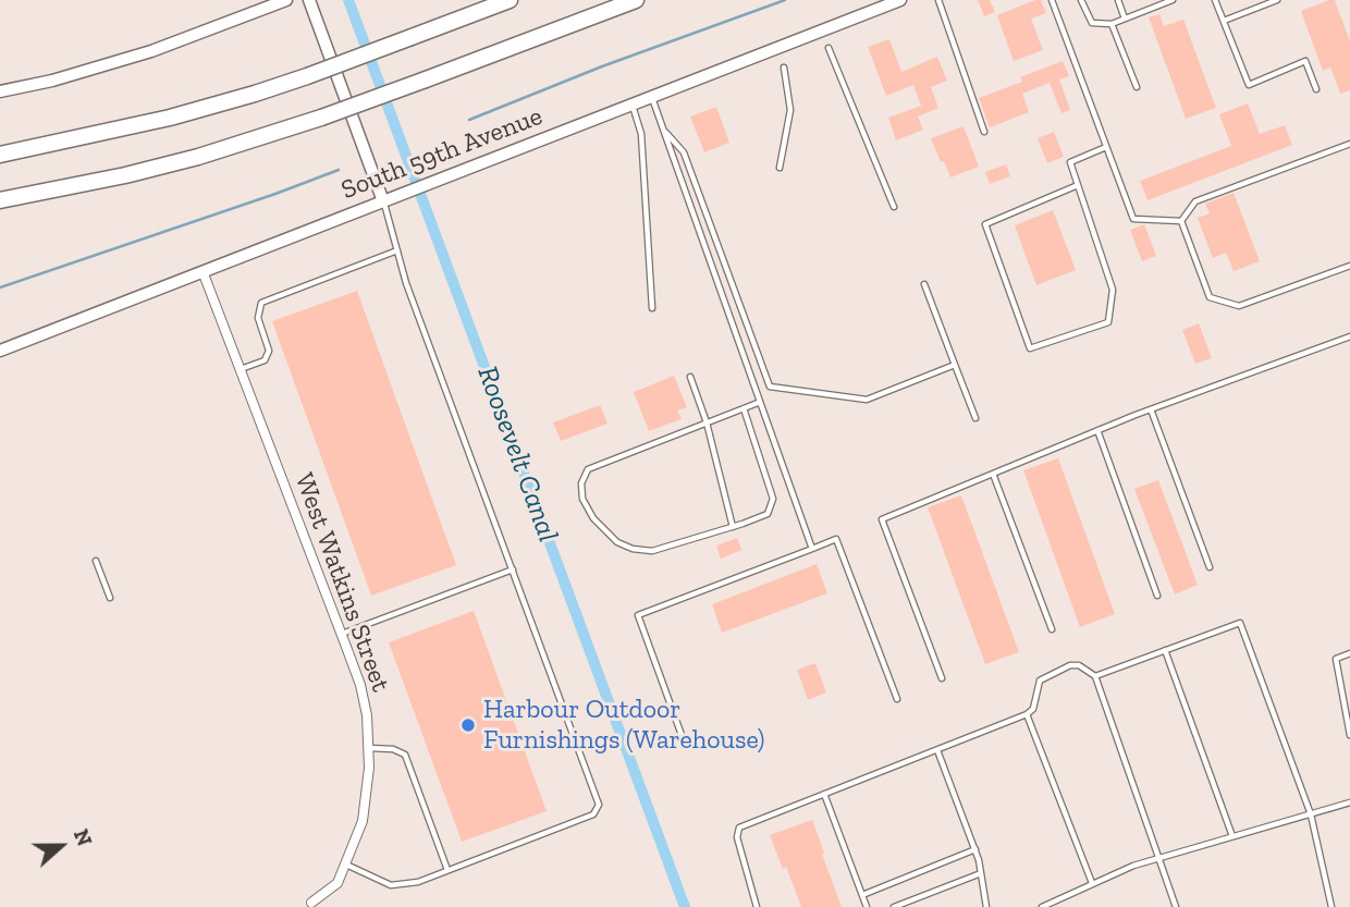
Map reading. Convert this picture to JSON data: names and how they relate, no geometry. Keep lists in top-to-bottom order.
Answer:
{
  "streets": {
    "main road": ["South 59th Avenue"],
    "street": ["West Watkins Street"]
  },
  "crossings": [
    ["South 59th Avenue", "West Watkins Street"]
  ],
  "water": ["Roosevelt Canal"],
  "places": ["Harbour Outdoor Furnishings (Warehouse)"],
  "north": "right"
}
